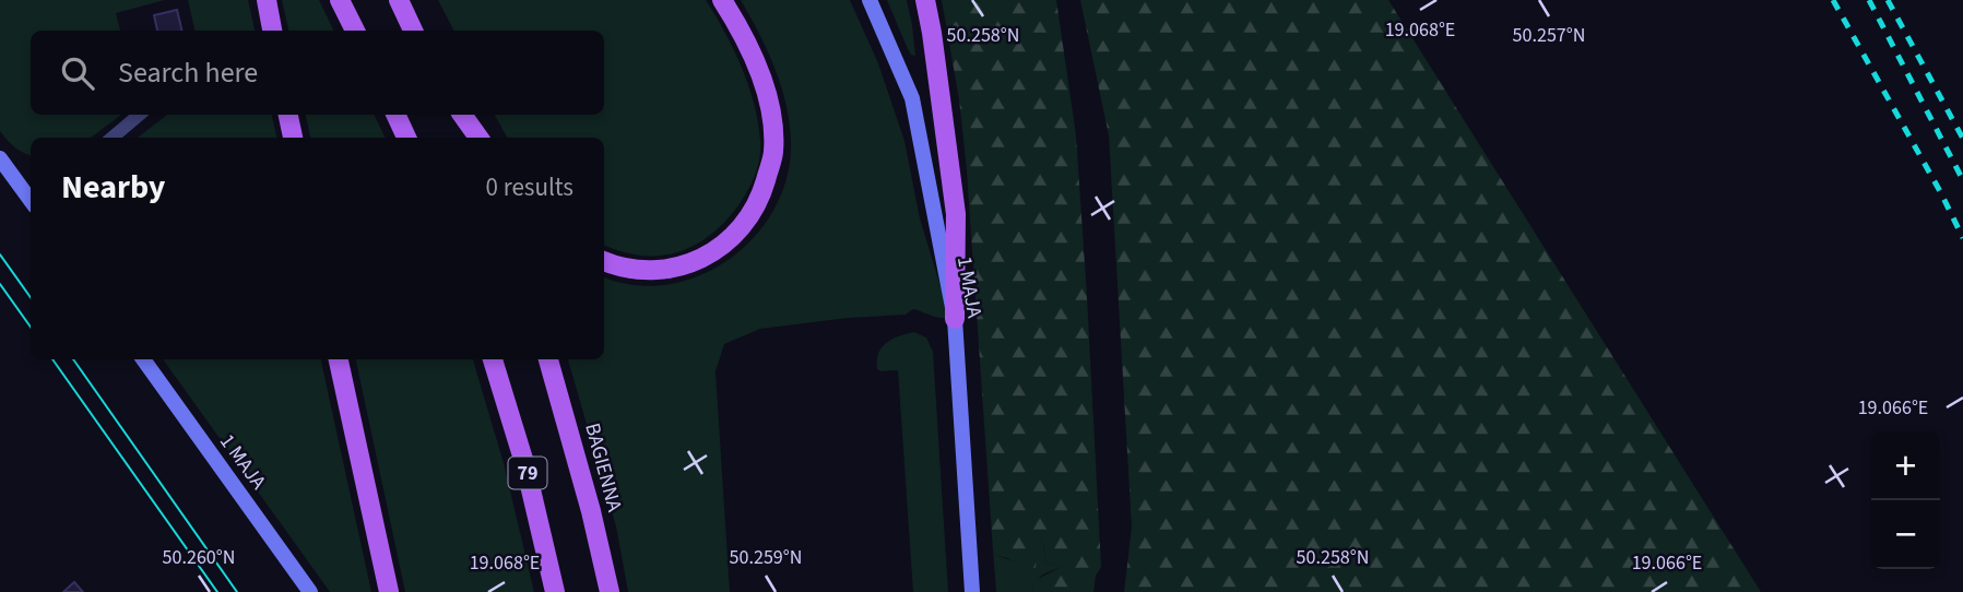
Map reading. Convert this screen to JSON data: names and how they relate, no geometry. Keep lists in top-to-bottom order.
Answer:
{
  "streets": {
    "main road": ["BAGIENNA", "79"],
    "street": ["1 MAJA"]
  },
  "page": {
    "search": "Search here",
    "heading": ["Nearby", "0 results"],
    "map_buttons": ["+", "−"]
  },
  "coordinates": [
    "19.068°E",
    "50.258°N",
    "50.257°N",
    "19.066°E",
    "50.260°N",
    "50.259°N"
  ]
}
